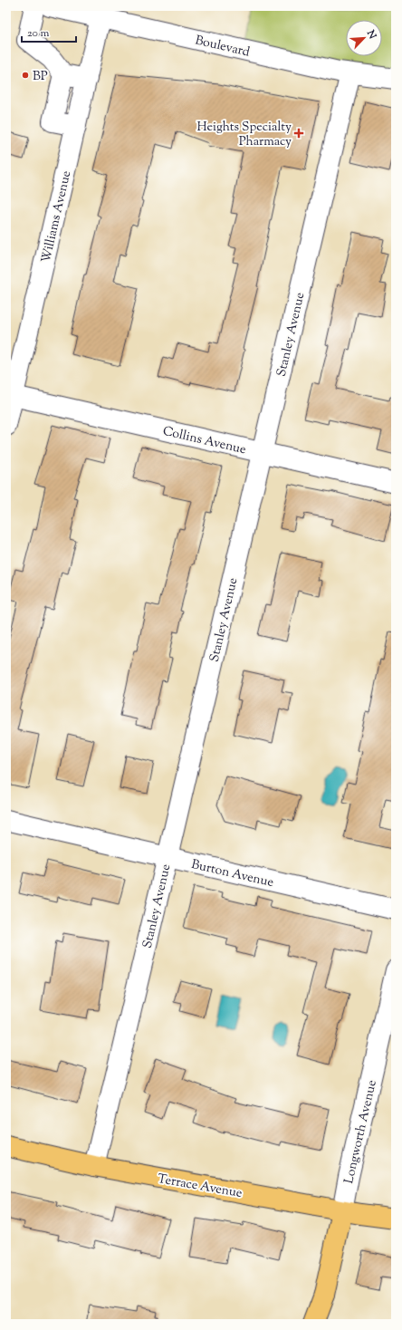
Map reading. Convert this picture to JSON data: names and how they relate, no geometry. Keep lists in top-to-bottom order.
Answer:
{
  "streets": {
    "main road": ["Longworth Avenue", "Terrace Avenue"],
    "street": [
      "Boulevard",
      "Williams Avenue",
      "Stanley Avenue",
      "Collins Avenue",
      "Burton Avenue"
    ]
  },
  "crossings": [
    ["Boulevard", "Williams Avenue"],
    ["Boulevard", "Stanley Avenue"],
    ["Williams Avenue", "Collins Avenue"],
    ["Stanley Avenue", "Collins Avenue"],
    ["Stanley Avenue", "Burton Avenue"],
    ["Stanley Avenue", "Terrace Avenue"],
    ["Longworth Avenue", "Terrace Avenue"]
  ],
  "places": {
    "other": ["BP"],
    "health": ["Heights Specialty Pharmacy"]
  },
  "scale_bar": "20 m",
  "north": "top right"
}
